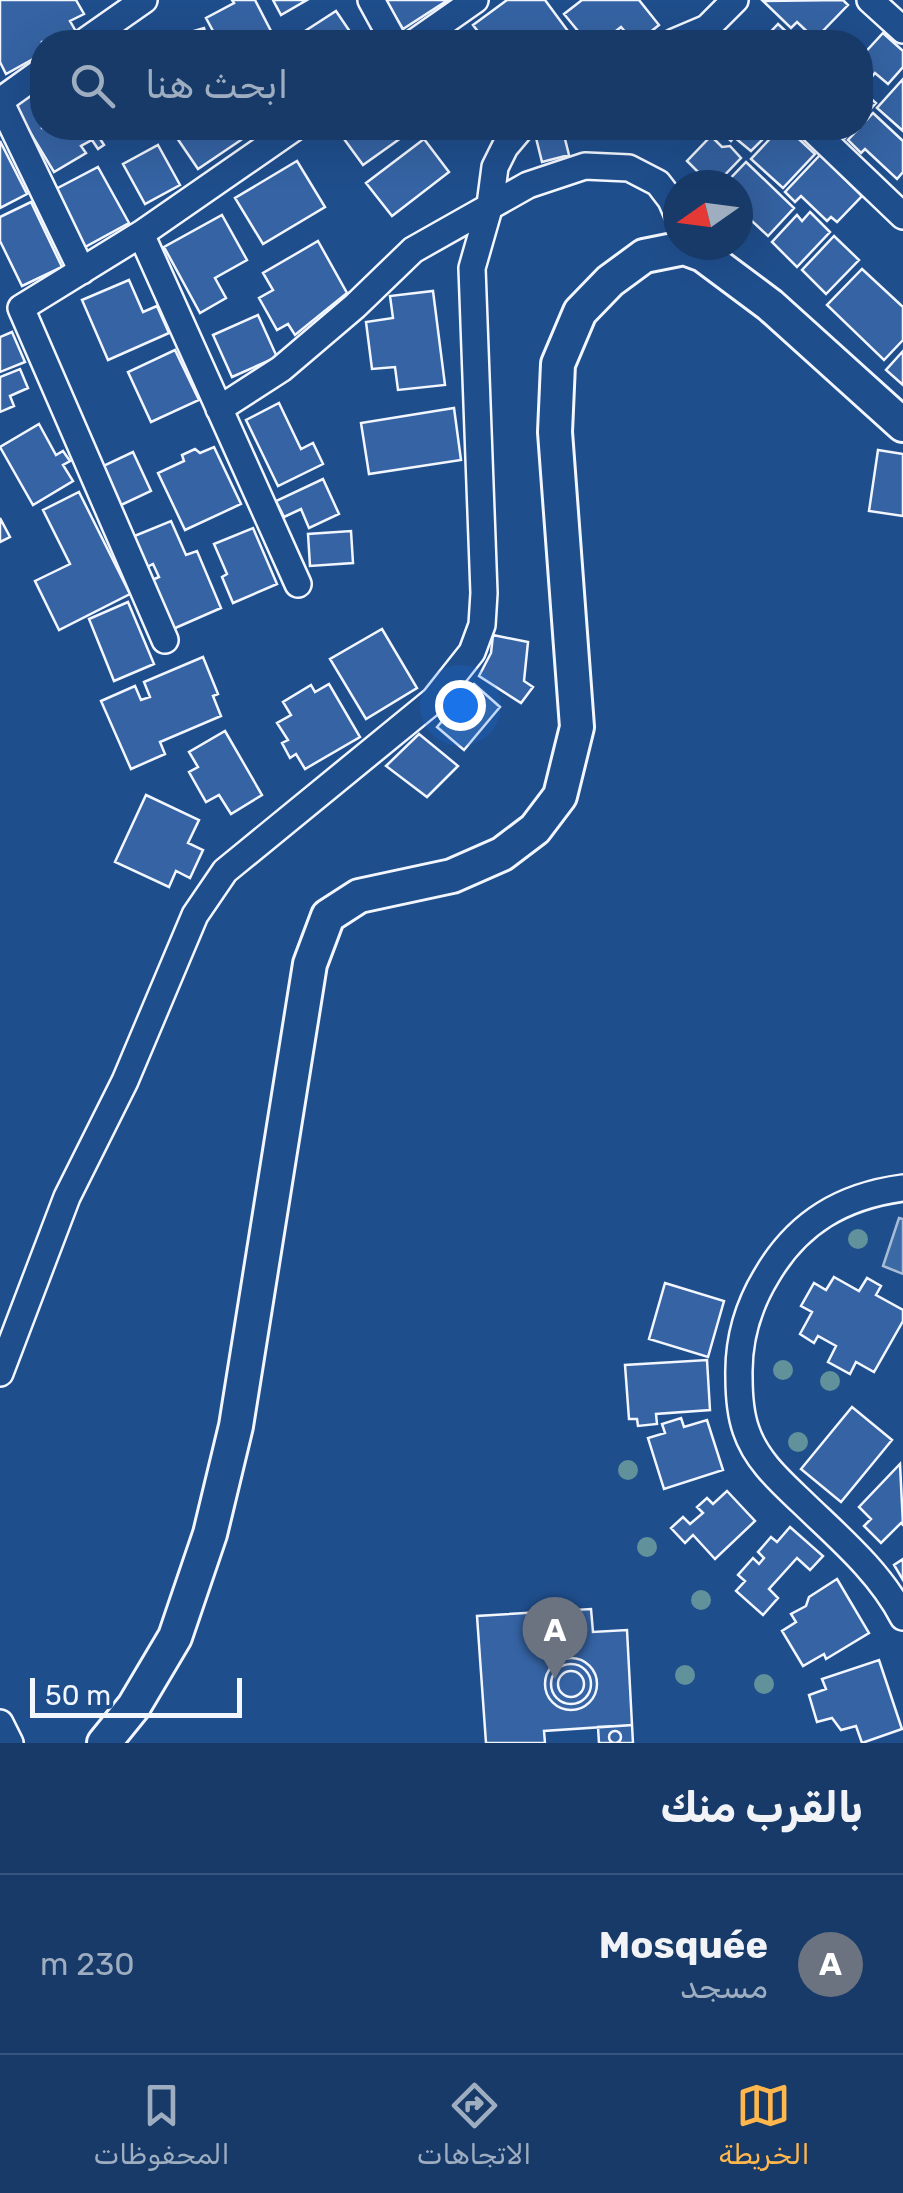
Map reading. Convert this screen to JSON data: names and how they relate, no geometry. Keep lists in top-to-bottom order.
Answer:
{
  "scale_bar": "50 m",
  "north": "left",
  "page": {
    "search": "ابحث هنا",
    "pins": "A",
    "scale": "50 m",
    "heading": "بالقرب منك",
    "list": [
      {
        "mark": "A",
        "name": "Mosquée",
        "note": "مسجد",
        "value": "230 m"
      }
    ],
    "nav": ["الخريطة", "الاتجاهات", "المحفوظات"]
  }
}
